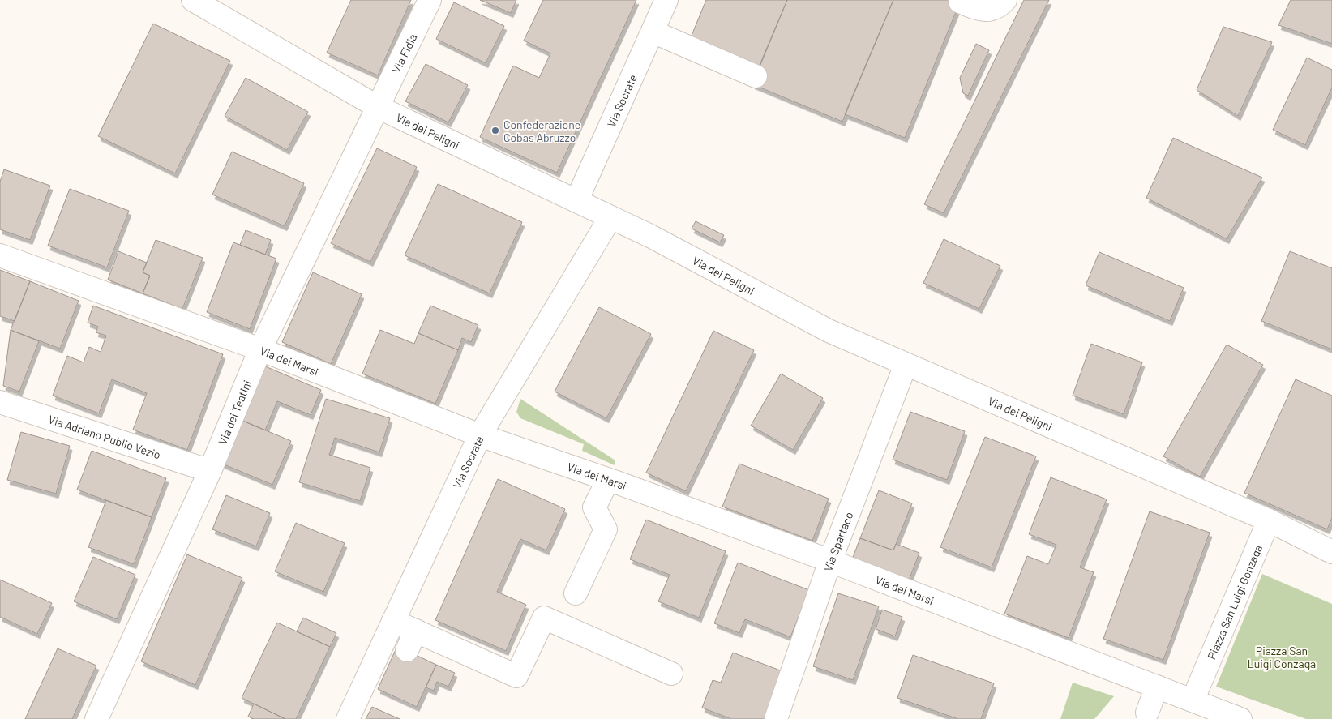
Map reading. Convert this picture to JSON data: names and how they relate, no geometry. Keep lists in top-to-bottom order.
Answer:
{
  "streets": {
    "street": [
      "Via Fidia",
      "Via Socrate",
      "Via dei Peligni",
      "Via dei Marsi",
      "Via dei Teatini",
      "Via Adriano Publio Vezio",
      "Via Spartaco",
      "Piazza San Luigi Gonzaga"
    ]
  },
  "crossings": [
    ["Via Fidia", "Via dei Peligni"],
    ["Via Fidia", "Via dei Teatini"],
    ["Via Socrate", "Via dei Peligni"],
    ["Via Socrate", "Via dei Marsi"],
    ["Via dei Peligni", "Via dei Teatini"],
    ["Via dei Peligni", "Via Spartaco"],
    ["Via dei Peligni", "Piazza San Luigi Gonzaga"],
    ["Via dei Marsi", "Via dei Teatini"],
    ["Via dei Marsi", "Via Spartaco"],
    ["Via dei Marsi", "Piazza San Luigi Gonzaga"],
    ["Via dei Teatini", "Via Adriano Publio Vezio"]
  ],
  "parks": ["Piazza San Luigi Conzaga"],
  "places": ["Confederazione Cobas Abruzzo"]
}
